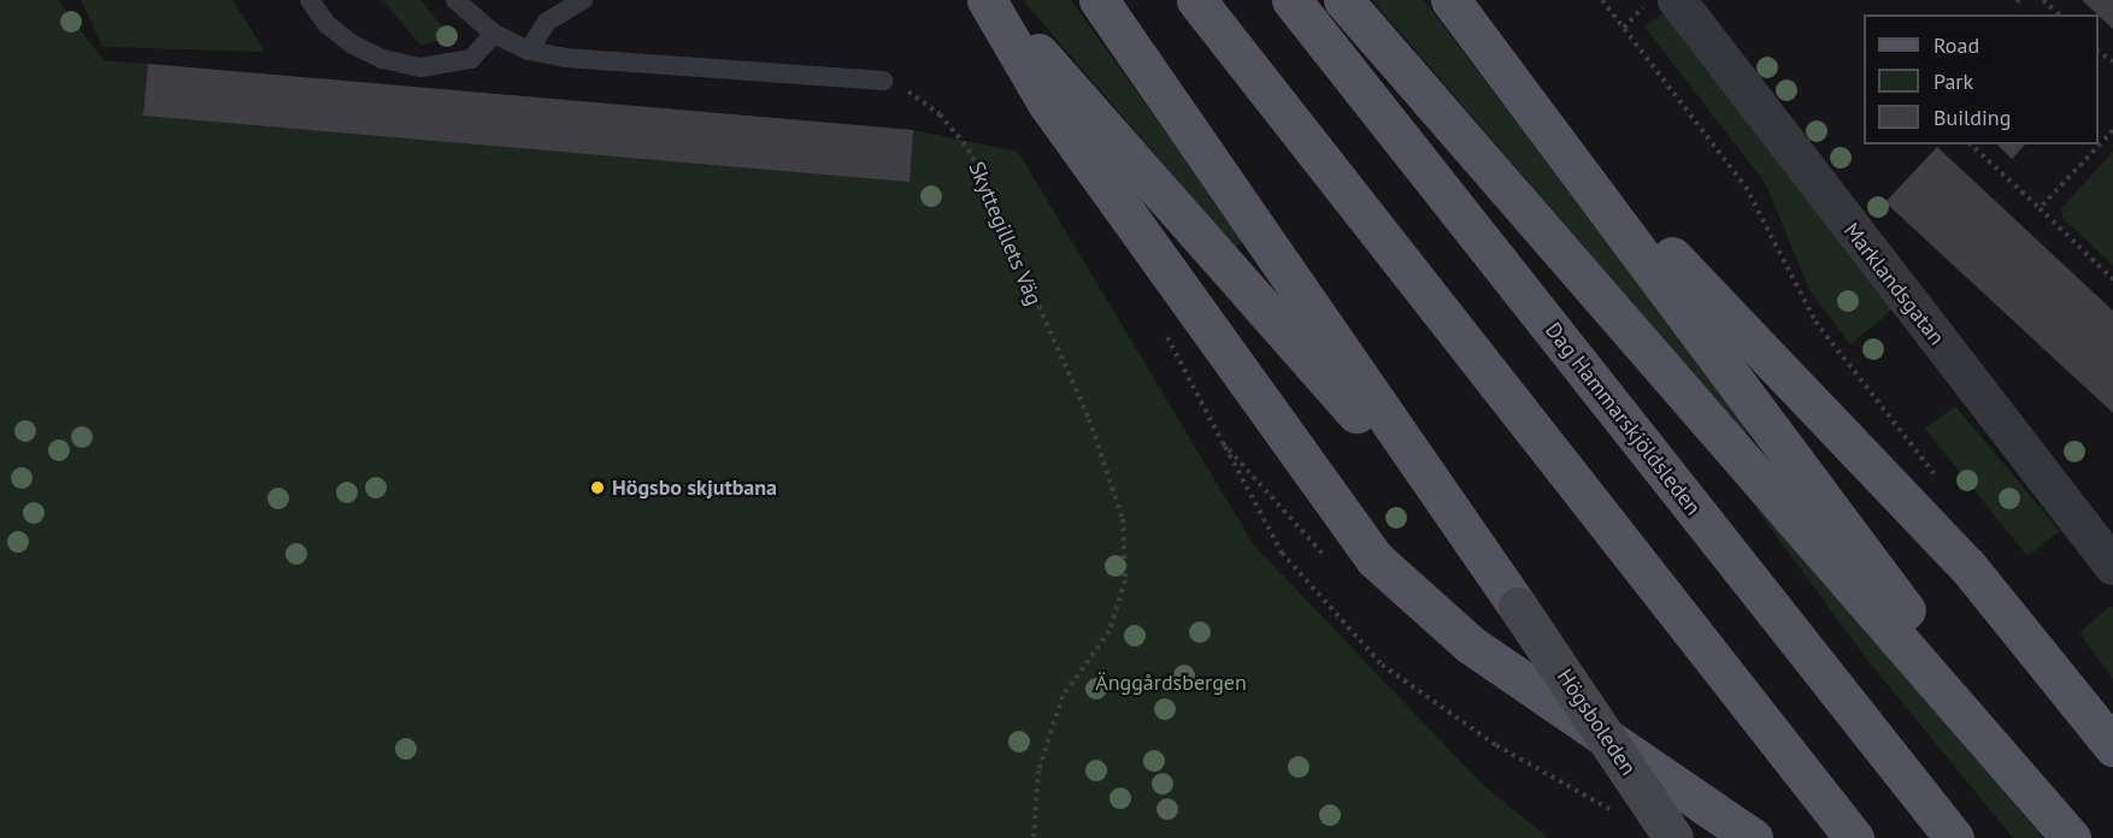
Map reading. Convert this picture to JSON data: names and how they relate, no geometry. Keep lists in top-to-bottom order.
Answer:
{
  "streets": {
    "main road": ["Dag Hammarskjöldsleden", "Högsboleden"],
    "street": ["Marklandsgatan"],
    "path": ["Skyttegillets Väg"]
  },
  "parks": ["Änggårdsbergen"],
  "places": ["Högsbo skjutbana"],
  "legend": ["Road", "Park", "Building"]
}
